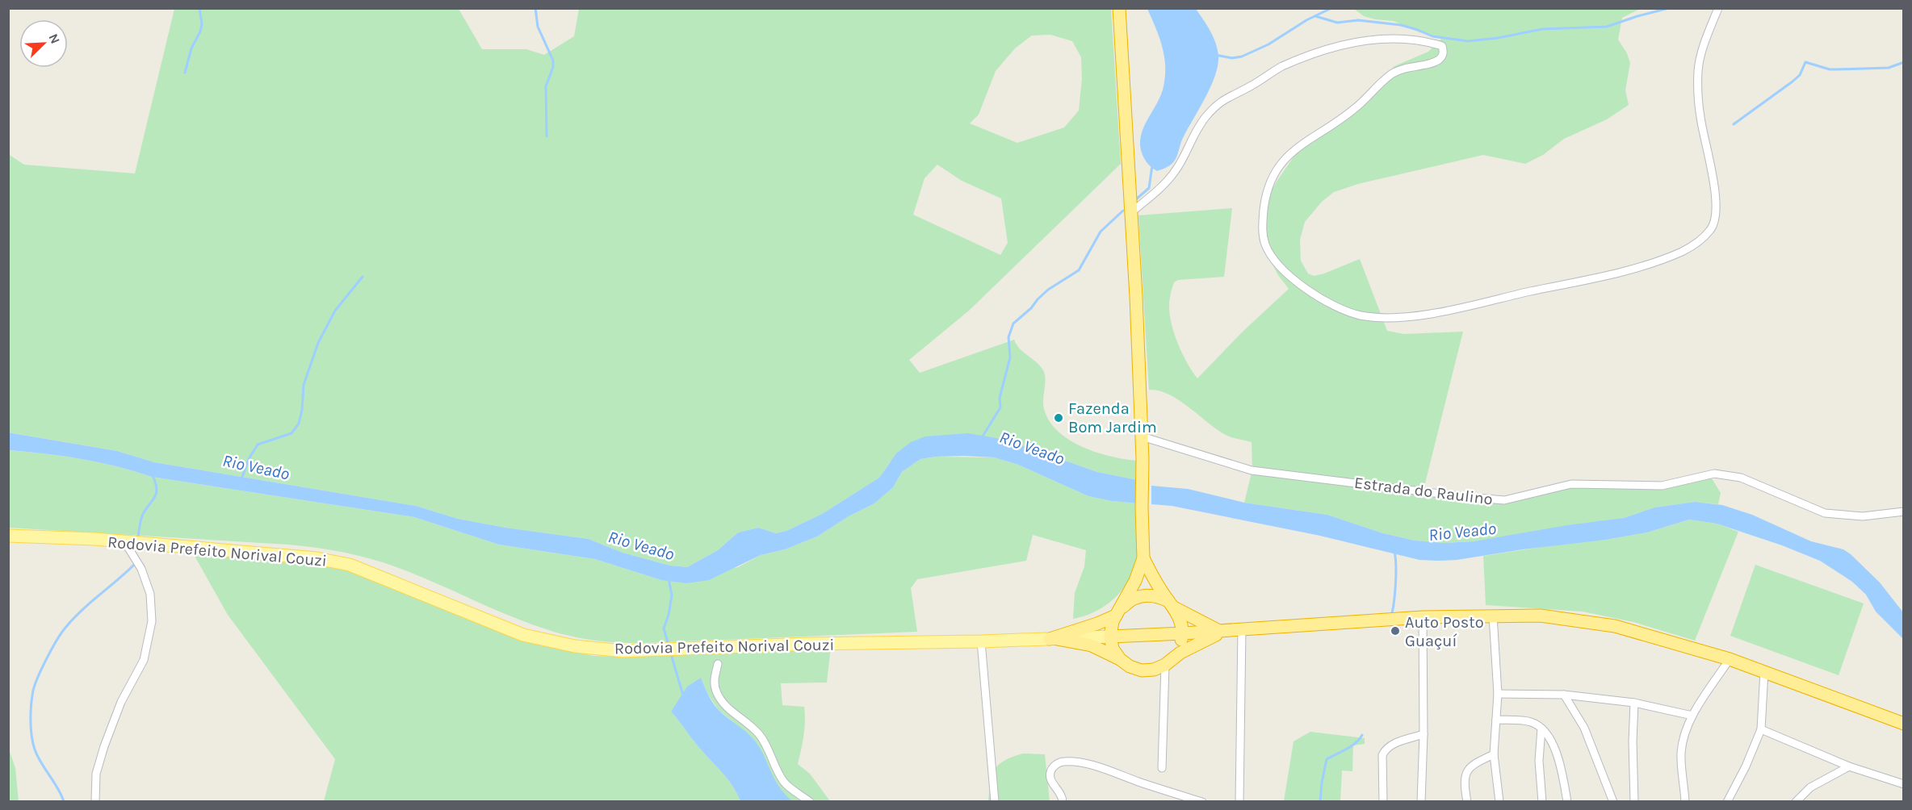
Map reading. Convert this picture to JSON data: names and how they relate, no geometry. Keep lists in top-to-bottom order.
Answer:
{
  "streets": {
    "main road": ["Rodovia Prefeito Norival Couzi"],
    "street": ["Estrada do Raulino"]
  },
  "water": ["Rio Veado"],
  "places": ["Fazenda Bom Jardim", "Auto Posto Guaçuí"],
  "north": "top right"
}
